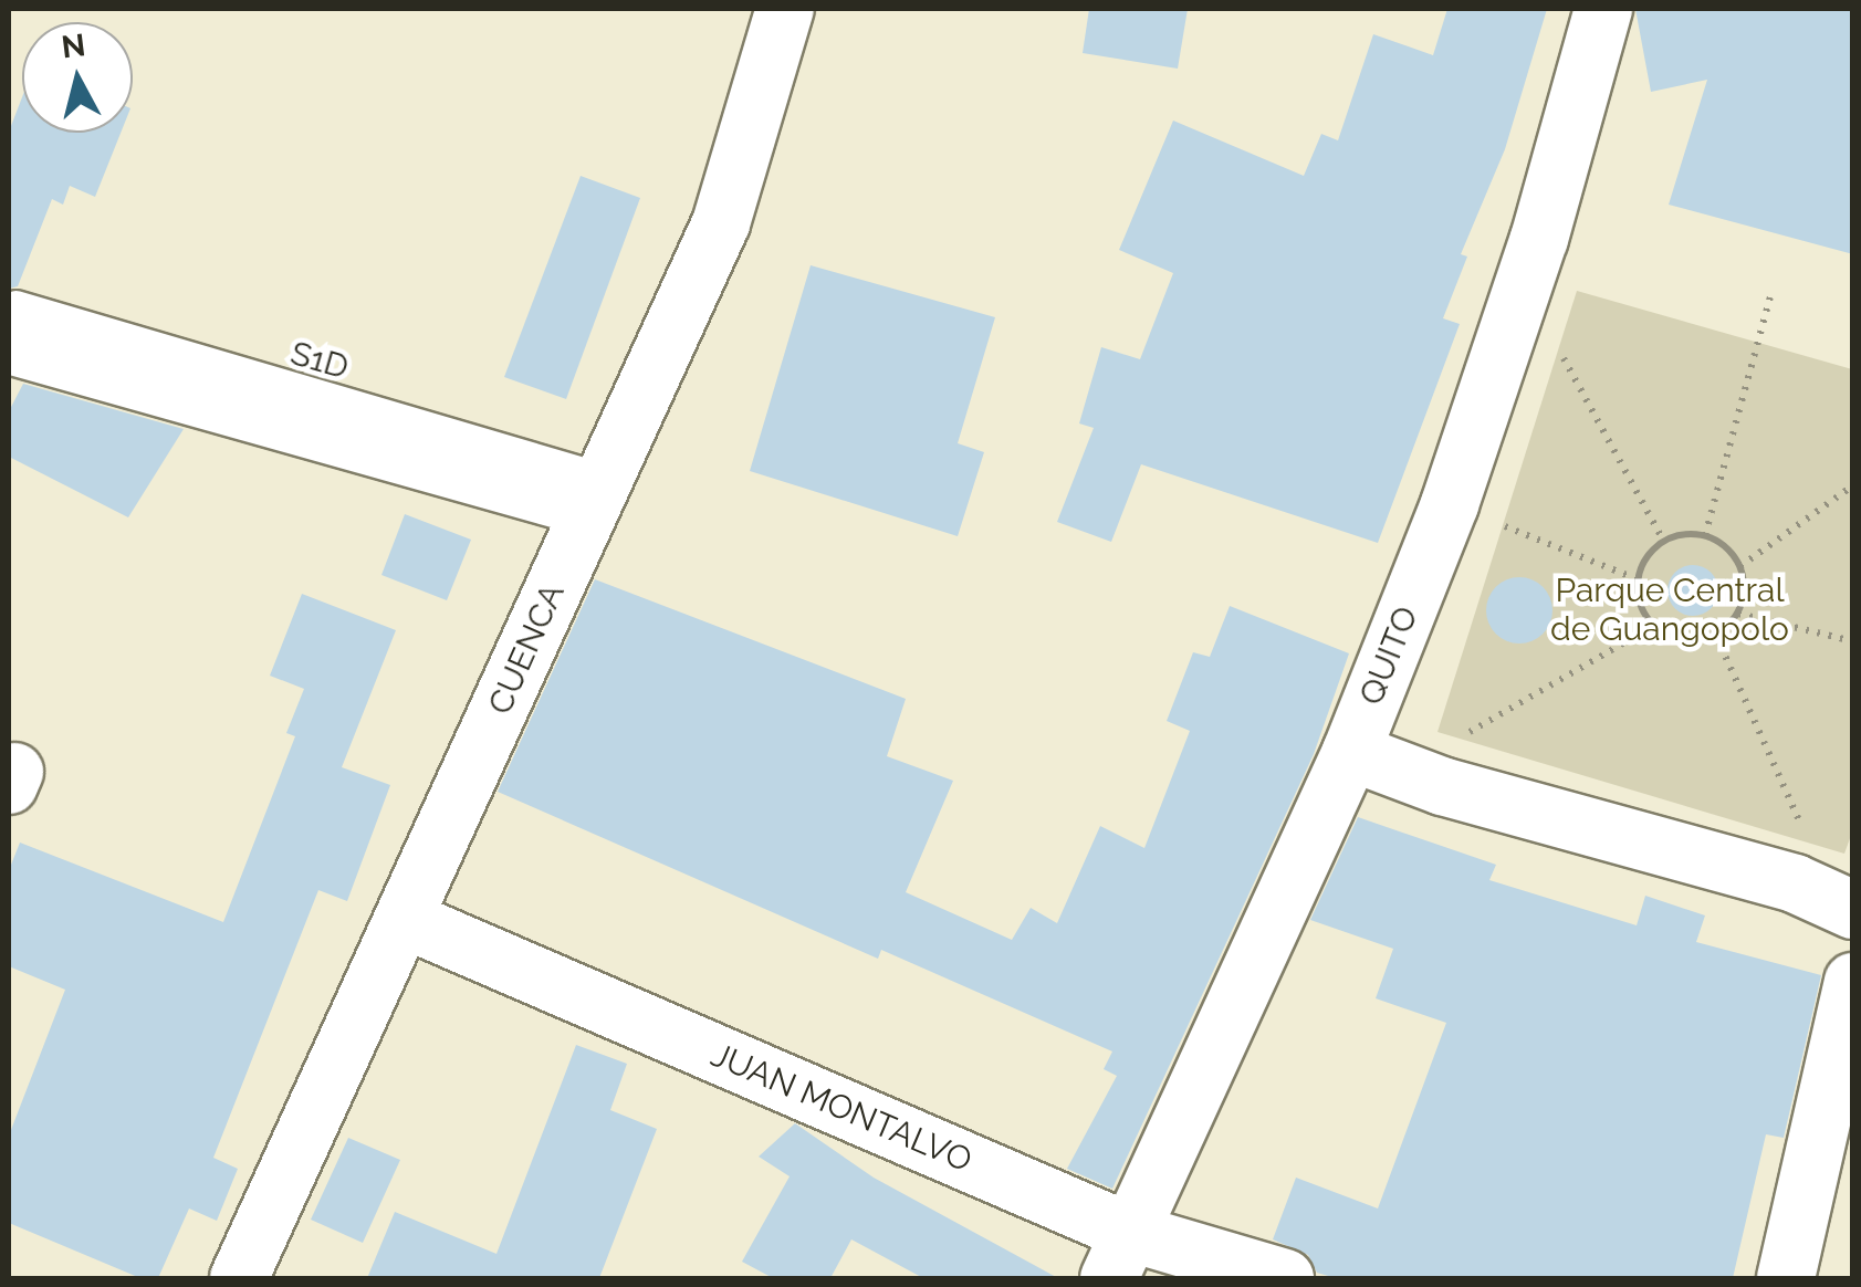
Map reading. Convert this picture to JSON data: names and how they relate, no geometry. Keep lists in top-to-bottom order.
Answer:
{
  "streets": {
    "street": ["CUENCA", "QUITO", "JUAN MONTALVO"]
  },
  "crossings": [
    ["CUENCA", "JUAN MONTALVO"],
    ["QUITO", "JUAN MONTALVO"]
  ],
  "parks": ["Parque Central de Guangopolo"],
  "north": "top"
}
